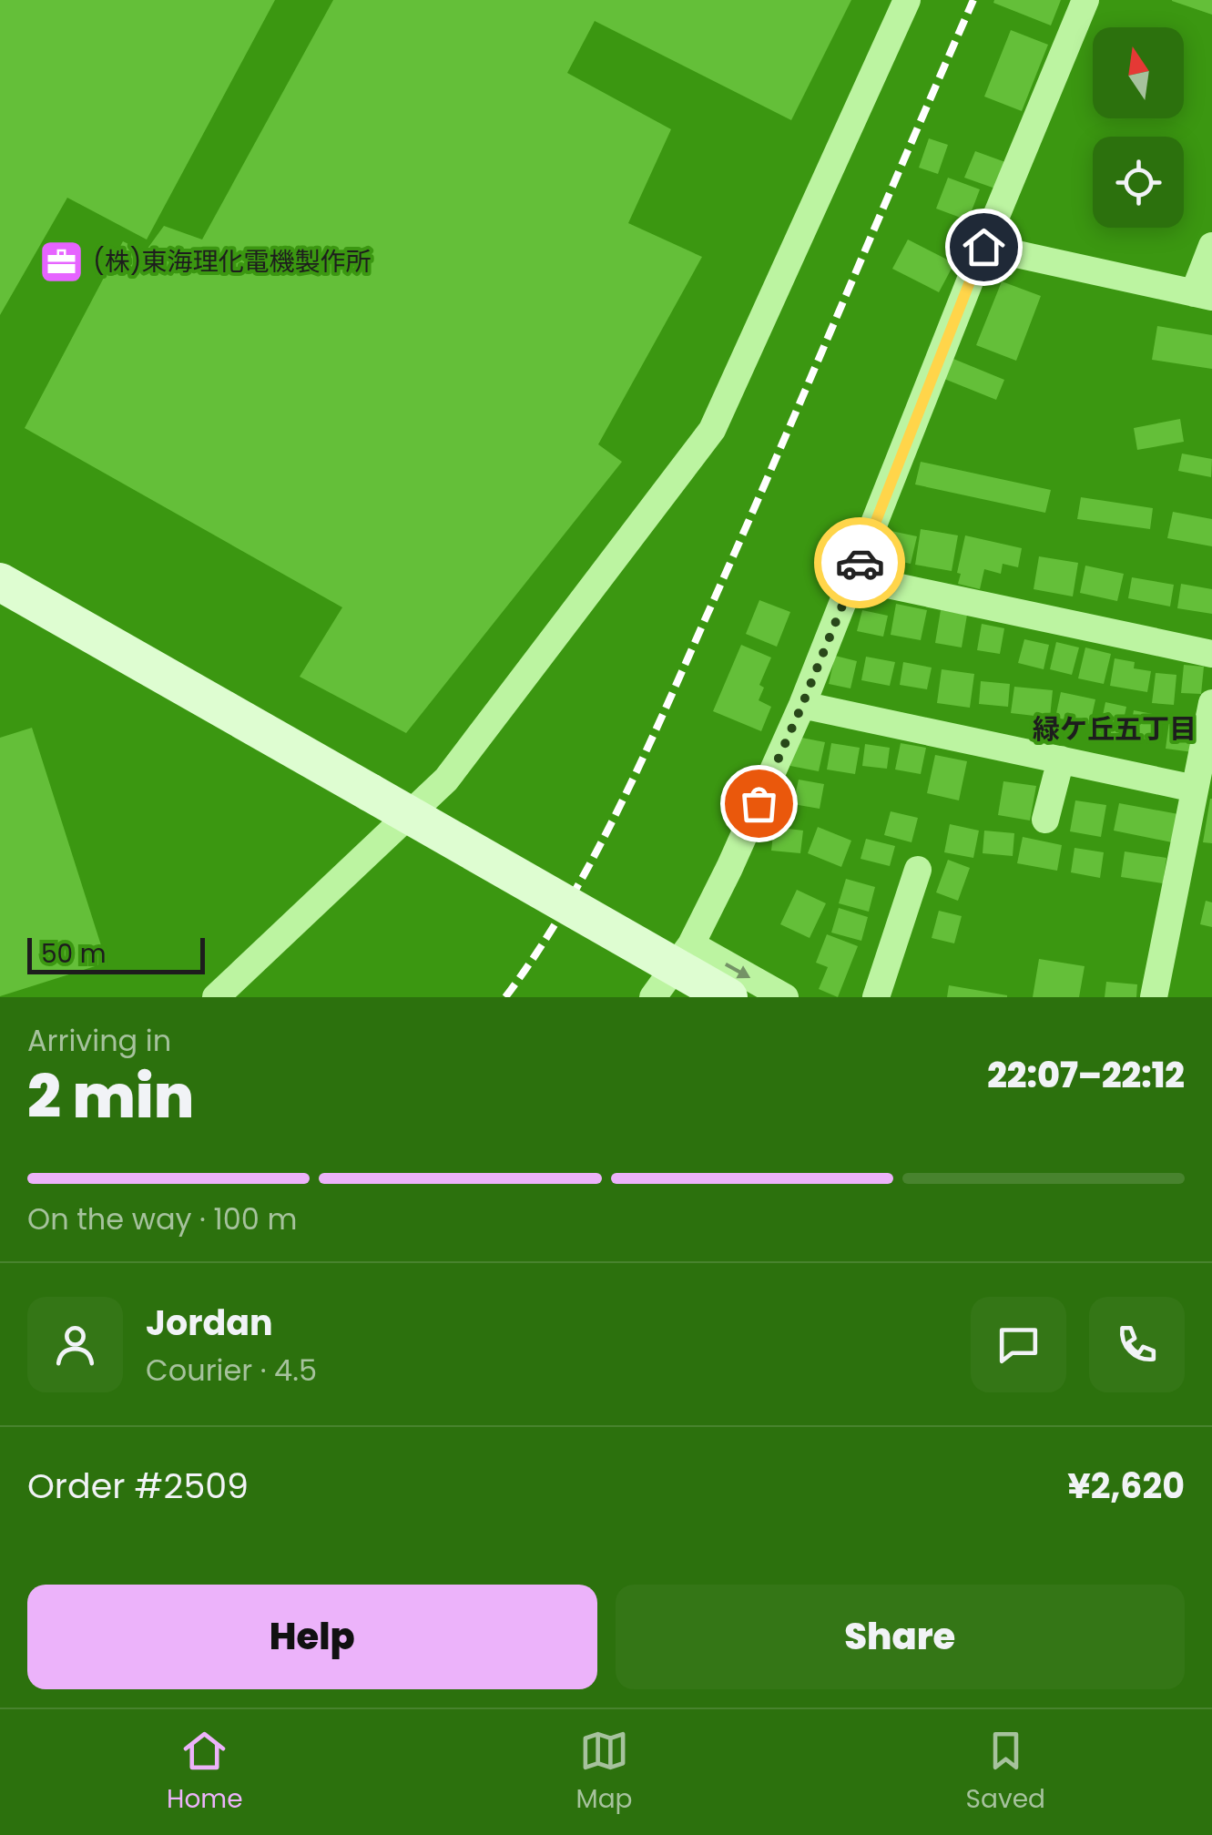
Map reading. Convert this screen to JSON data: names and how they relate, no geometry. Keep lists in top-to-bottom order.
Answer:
{
  "districts": ["緑ケ丘五丁目"],
  "places": {
    "office": ["(株)東海理化電機製作所"]
  },
  "scale_bar": "50 m",
  "north": "top",
  "page": {
    "scale": "50 m",
    "heading": ["2 min", "Arriving in", "22:07–22:12"],
    "panel": [
      "Jordan",
      "Courier · 4.5",
      "Order #2509",
      "¥2,620"
    ],
    "bar": "On the way · 100 m",
    "buttons": ["Help", "Share"],
    "tabs": ["Home", "Map", "Saved"]
  }
}
